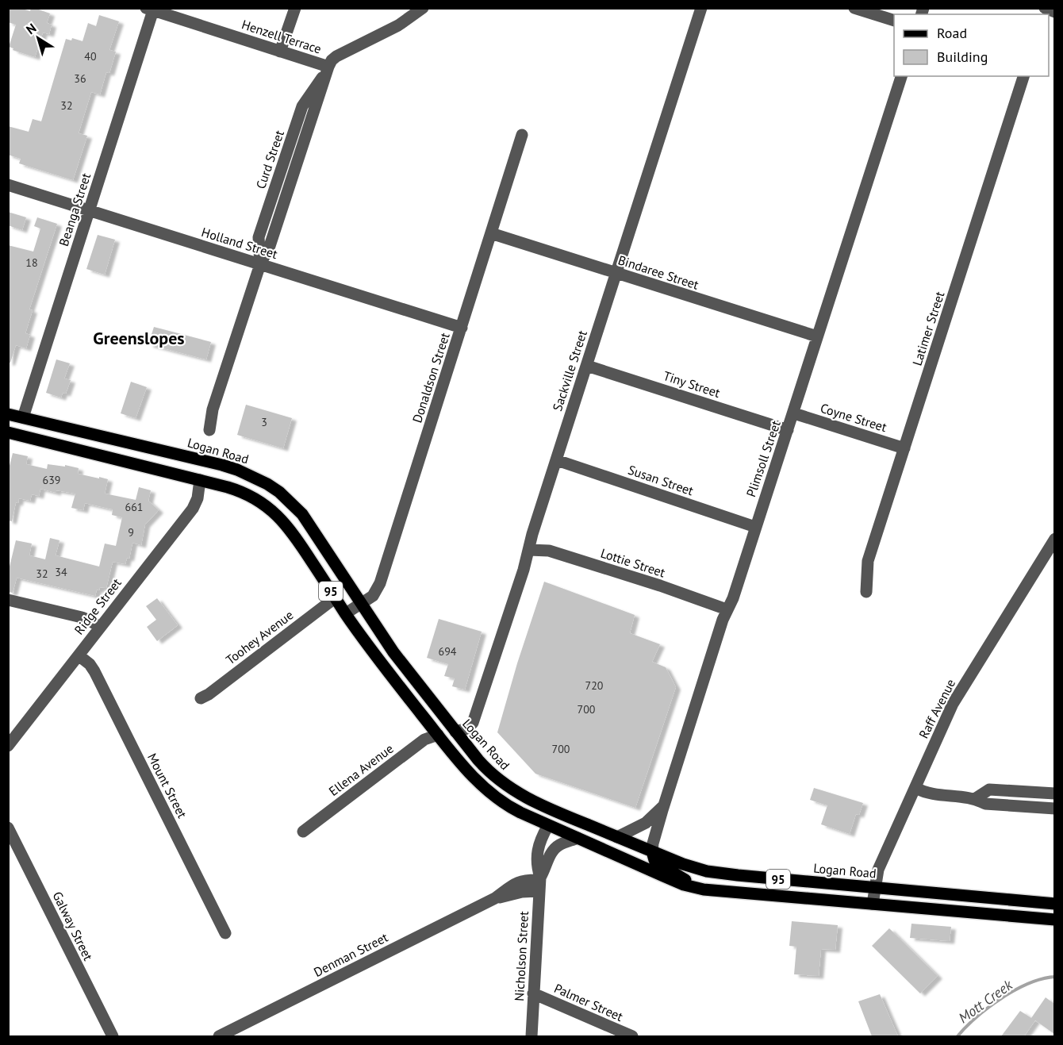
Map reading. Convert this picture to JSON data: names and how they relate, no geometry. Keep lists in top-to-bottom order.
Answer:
{
  "streets": {
    "main road": ["Logan Road", "95", "Nicholson Street"],
    "street": [
      "Henzell Terrace",
      "Curd Street",
      "Beanga Street",
      "Holland Street",
      "Bindaree Street",
      "Latimer Street",
      "Sackville Street",
      "Donaldson Street",
      "Tiny Street",
      "Coyne Street",
      "Plimsoll Street",
      "Susan Street",
      "Lottie Street",
      "Ridge Street",
      "Toohey Avenue",
      "Raff Avenue",
      "Ellena Avenue",
      "Mount Street",
      "Galway Street",
      "Denman Street",
      "Palmer Street"
    ]
  },
  "crossings": [
    ["Henzell Terrace", "Curd Street"],
    ["Henzell Terrace", "Beanga Street"],
    ["Curd Street", "Holland Street"],
    ["Beanga Street", "Holland Street"],
    ["Beanga Street", "Logan Road"],
    ["Holland Street", "Donaldson Street"],
    ["Bindaree Street", "Sackville Street"],
    ["Bindaree Street", "Donaldson Street"],
    ["Bindaree Street", "Plimsoll Street"],
    ["Latimer Street", "Coyne Street"],
    ["Sackville Street", "Tiny Street"],
    ["Sackville Street", "Logan Road"],
    ["Sackville Street", "Susan Street"],
    ["Sackville Street", "Lottie Street"],
    ["Donaldson Street", "Logan Road"],
    ["Donaldson Street", "95"],
    ["Tiny Street", "Plimsoll Street"],
    ["Coyne Street", "Plimsoll Street"],
    ["Logan Road", "Plimsoll Street"],
    ["Logan Road", "Raff Avenue"],
    ["Logan Road", "Nicholson Street"],
    ["Plimsoll Street", "Susan Street"],
    ["Plimsoll Street", "Lottie Street"],
    ["95", "Ridge Street"],
    ["95", "Toohey Avenue"],
    ["95", "Raff Avenue"],
    ["95", "Ellena Avenue"],
    ["95", "Nicholson Street"],
    ["Ridge Street", "Mount Street"],
    ["Denman Street", "Nicholson Street"],
    ["Nicholson Street", "Palmer Street"]
  ],
  "districts": ["Greenslopes"],
  "water": ["Mott Creek"],
  "house_numbers": [
    "40",
    "36",
    "32",
    "18",
    "3",
    "639",
    "661",
    "9",
    "34",
    "32",
    "694",
    "720",
    "700",
    "700"
  ],
  "legend": ["Road", "Building"],
  "north": "top left"
}
